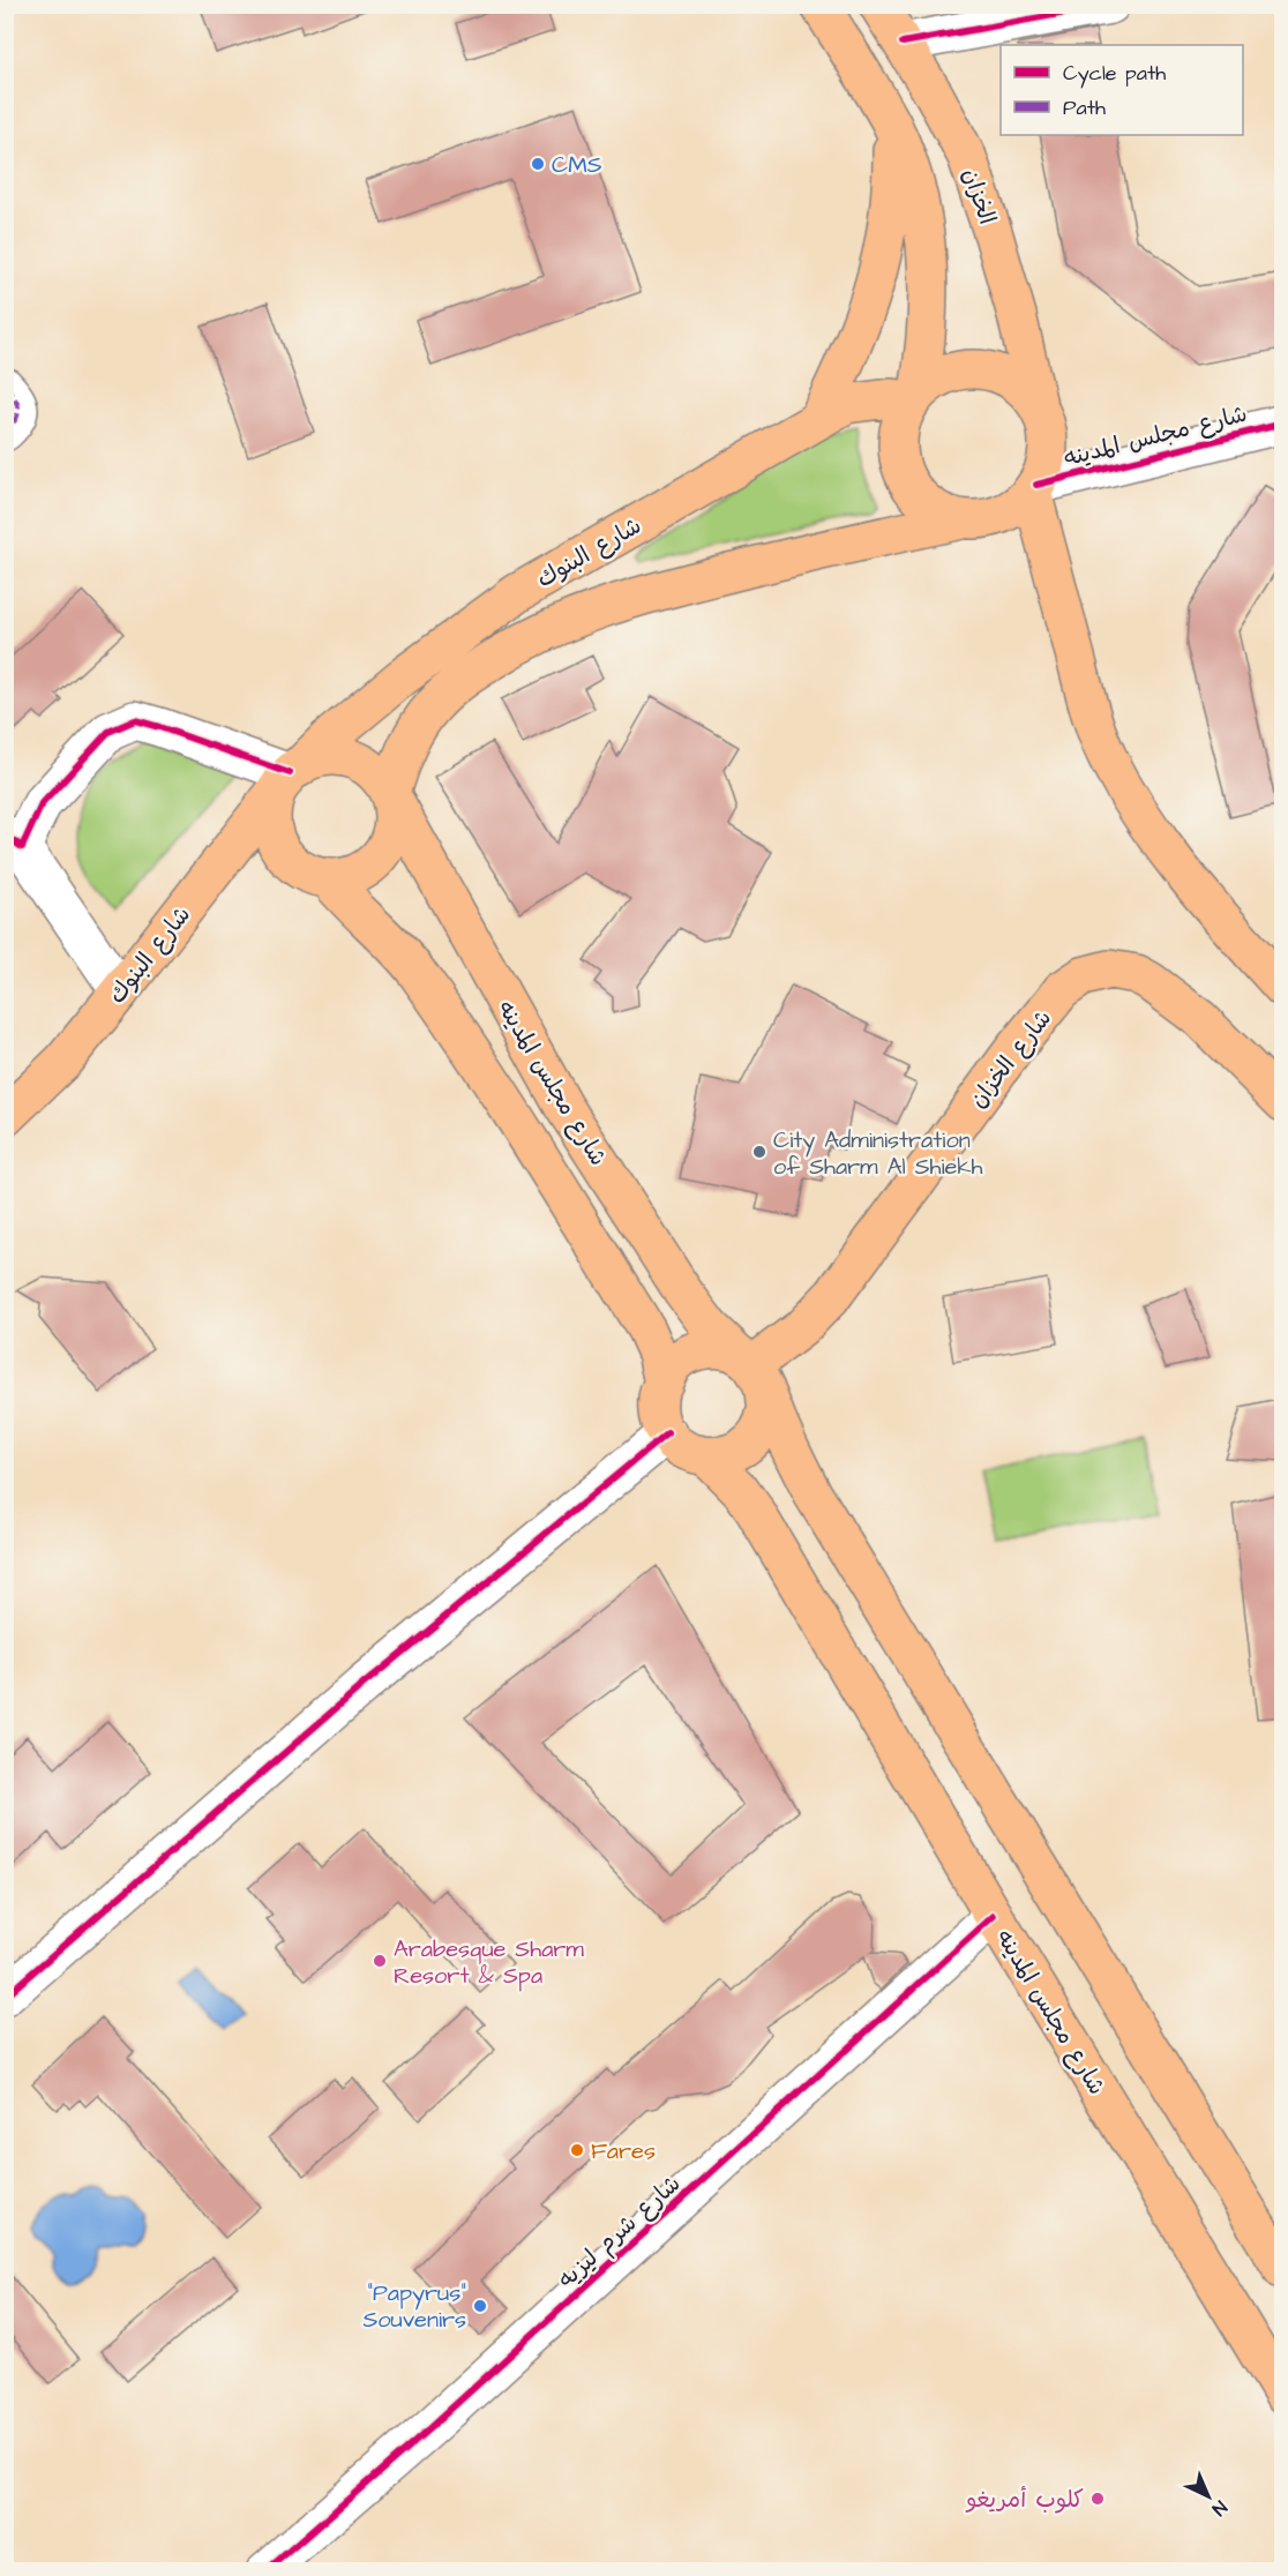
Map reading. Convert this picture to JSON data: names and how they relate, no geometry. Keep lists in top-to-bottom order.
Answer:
{
  "streets": {
    "main road": [
      "الخزان",
      "شارع مجلس المدينه",
      "شارع البنوك",
      "شارع الخزان"
    ],
    "street": ["شارع شرم ليزيه"]
  },
  "crossings": [
    ["الخزان", "شارع مجلس المدينه"],
    ["الخزان", "شارع البنوك"],
    ["شارع مجلس المدينه", "شارع البنوك"],
    ["شارع مجلس المدينه", "شارع الخزان"],
    ["شارع مجلس المدينه", "شارع شرم ليزيه"]
  ],
  "places": [
    "CMS",
    "City Administration of Sharm Al Shiekh",
    "Arabesque Sharm Resort & Spa",
    "Fares",
    "\"Papyrus\" Souvenirs",
    "كلوب أمريغو"
  ],
  "legend": ["Cycle path", "Path"],
  "north": "bottom right"
}
